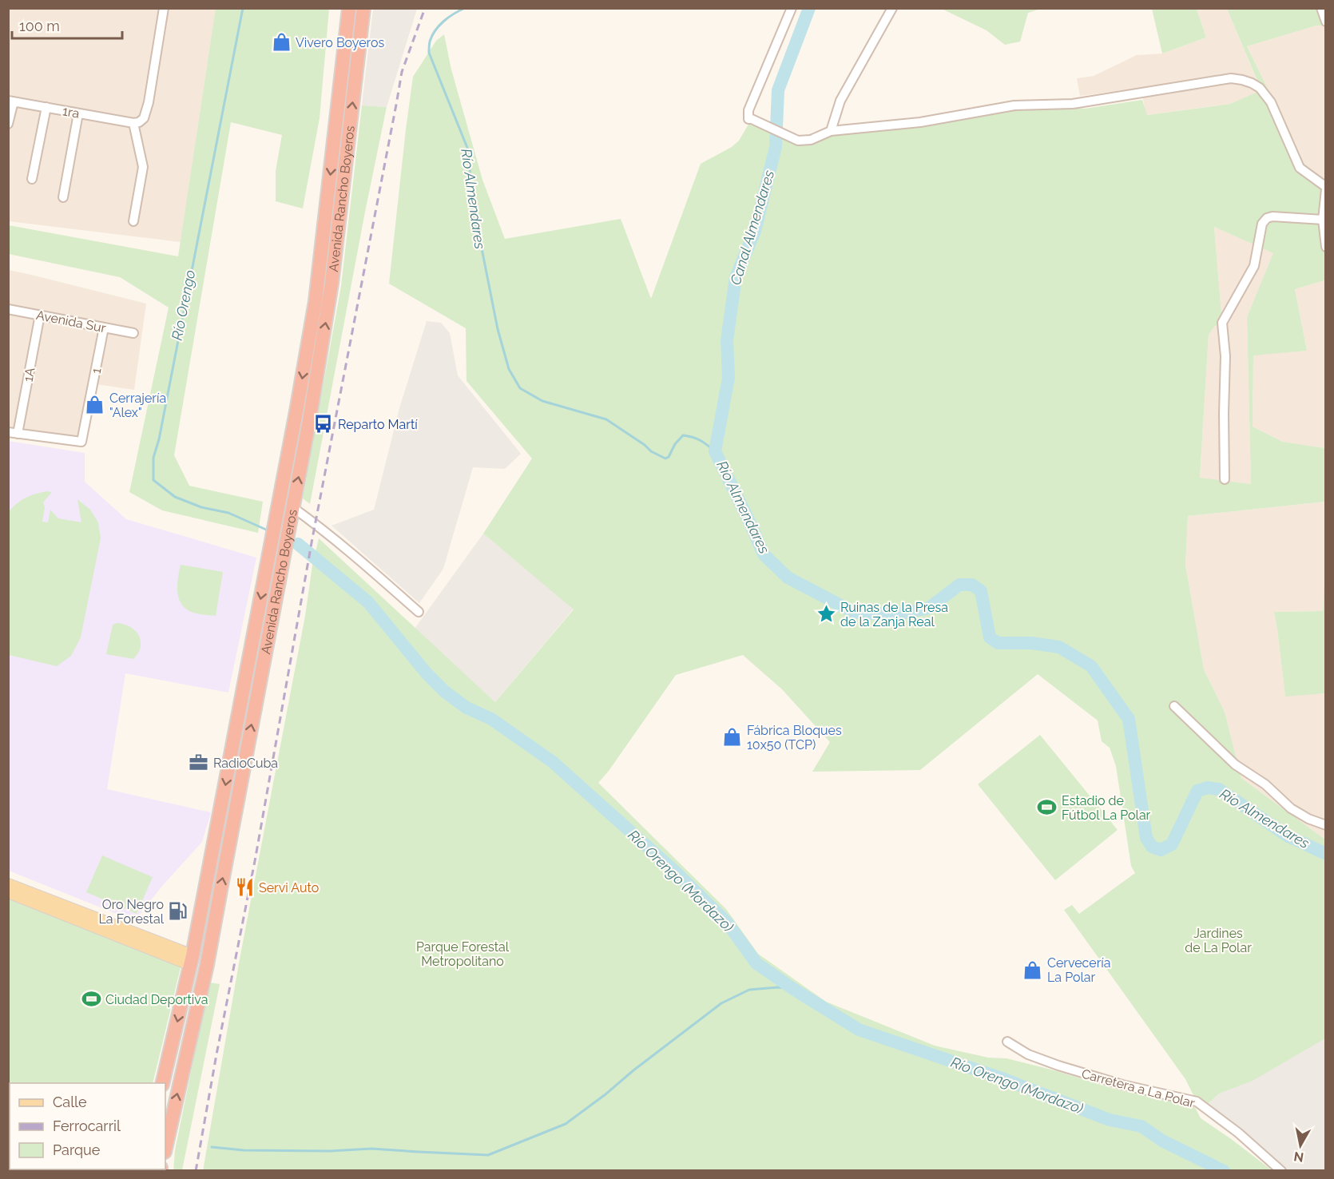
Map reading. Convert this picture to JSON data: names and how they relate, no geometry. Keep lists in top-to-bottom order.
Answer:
{
  "streets": {
    "highway": ["Avenida Rancho Boyeros"],
    "street": [
      "1ra",
      "Avenida Sur",
      "1",
      "1A",
      "Carretera a La Polar"
    ]
  },
  "crossings": [
    ["Avenida Sur", "1"],
    ["Avenida Sur", "1A"],
    ["1", "1A"]
  ],
  "water": [
    "Río Almendares",
    "Canal Almendares",
    "Río Orengo",
    "Río Orengo (Mordazo)"
  ],
  "parks": ["Jardines de La Polar", "Parque Forestal Metropolitano"],
  "places": {
    "shop": [
      "Vivero Boyeros",
      "Cerrajería \"Alex\"",
      "Fábrica Bloques 10x50 (TCP)",
      "Cervecería La Polar"
    ],
    "bus stop": ["Reparto Martí"],
    "place": ["Ruinas de la Presa de la Zanja Real"],
    "office": ["RadioCuba"],
    "sports": ["Estadio de Fútbol La Polar", "Ciudad Deportiva"],
    "restaurant": ["Servi Auto"],
    "fuel station": ["Oro Negro La Forestal"]
  },
  "legend": ["Calle", "Ferrocarril", "Parque"],
  "scale_bar": "100 m",
  "north": "bottom"
}
